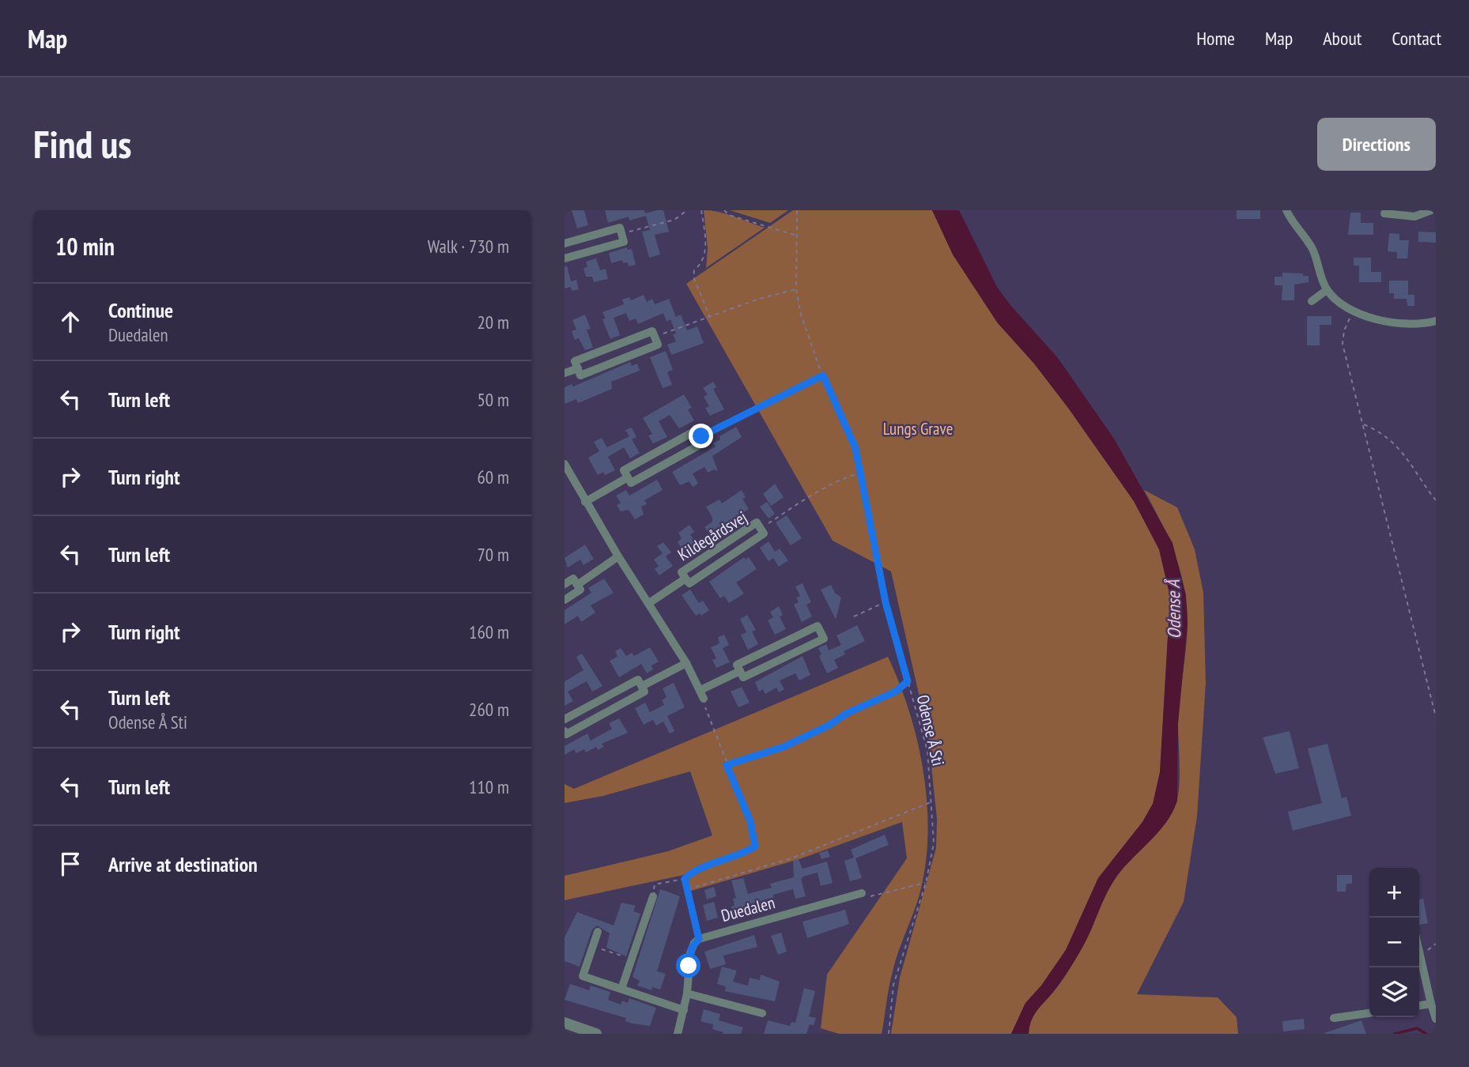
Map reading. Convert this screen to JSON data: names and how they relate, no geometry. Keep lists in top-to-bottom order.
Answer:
{
  "streets": {
    "street": ["Kildegårdsvej", "Duedalen"],
    "path": ["Odense Å Sti"]
  },
  "water": ["Odense Å"],
  "parks": ["Lungs Grave"],
  "page": {
    "header": "Map",
    "nav": [
      "Home",
      "Map",
      "About",
      "Contact"
    ],
    "buttons": "Directions",
    "title": "Find us",
    "heading": ["10 min", "Walk · 730 m"],
    "list": [
      ["Continue", "Duedalen", "20 m"],
      ["Turn left", "50 m"],
      ["Turn right", "60 m"],
      ["Turn left", "70 m"],
      ["Turn right", "160 m"],
      ["Turn left", "Odense Å Sti", "260 m"],
      ["Turn left", "110 m"],
      "Arrive at destination"
    ],
    "map_buttons": ["+", "−"]
  }
}
